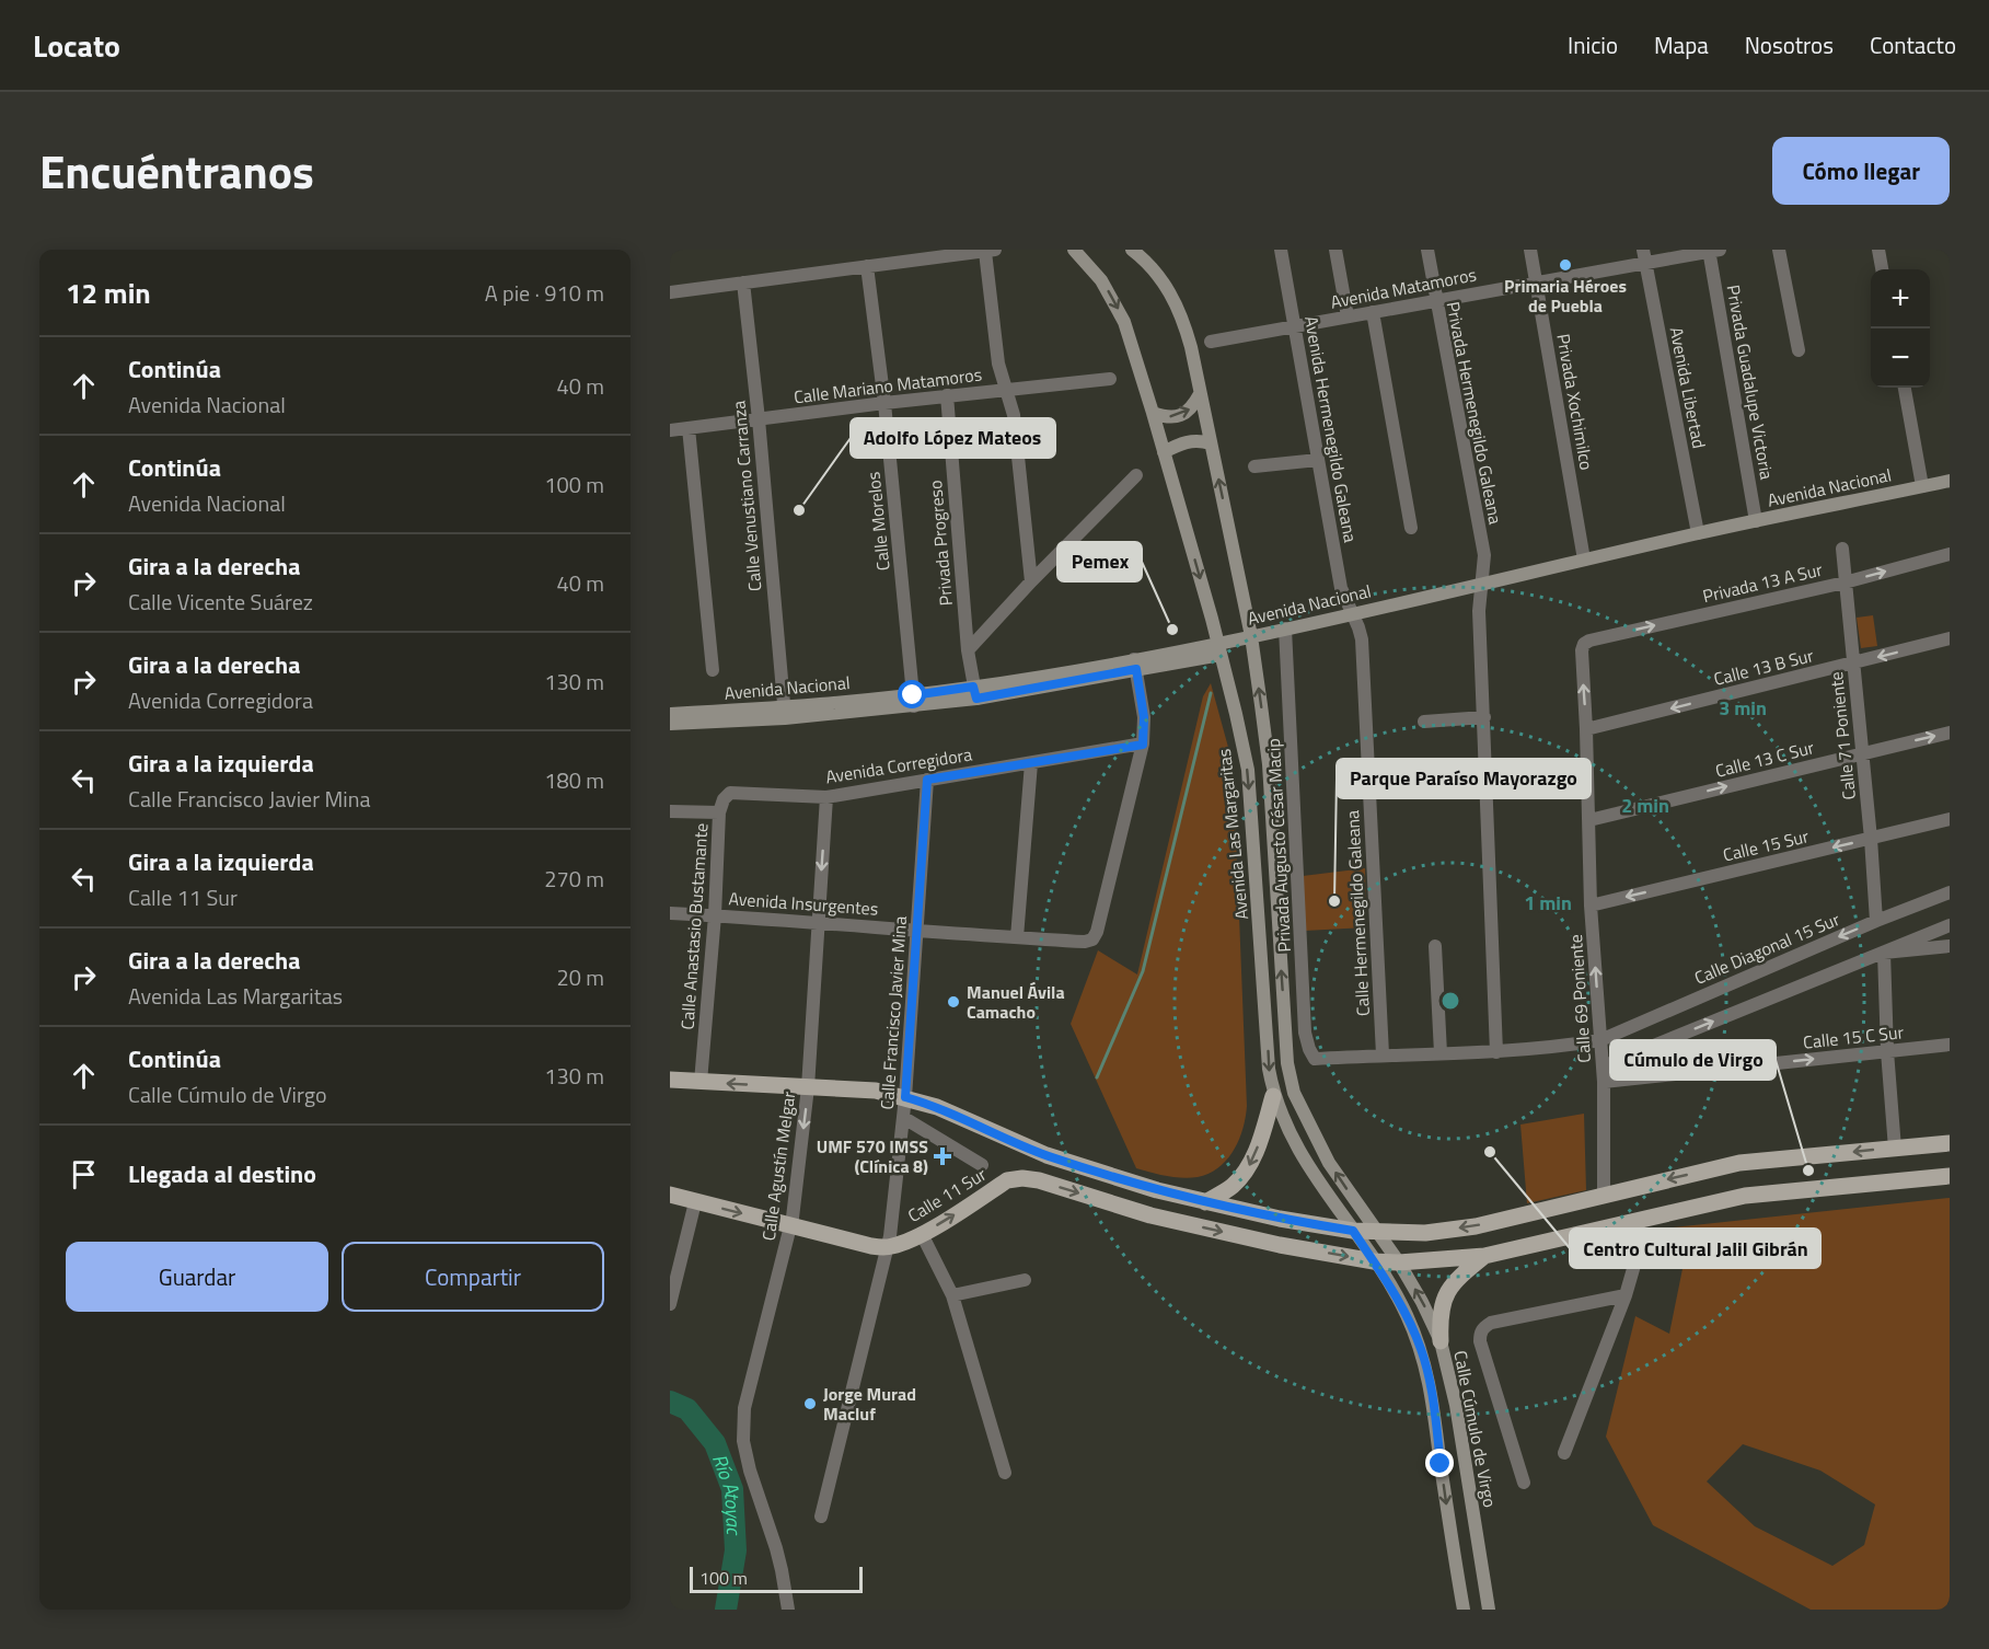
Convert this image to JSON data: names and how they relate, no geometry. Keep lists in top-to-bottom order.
{
  "streets": {
    "main road": [
      "Avenida Nacional",
      "Avenida Las Margaritas",
      "Calle 11 Sur",
      "Calle Cúmulo de Virgo"
    ],
    "street": [
      "Avenida Matamoros",
      "Privada Guadalupe Victoria",
      "Calle Mariano Matamoros",
      "Avenida Libertad",
      "Privada Xochimilco",
      "Privada Hermenegildo Galeana",
      "Avenida Hermenegildo Galeana",
      "Calle Venustiano Carranza",
      "Calle Morelos",
      "Privada Progreso",
      "Privada 13 A Sur",
      "Calle 13 B Sur",
      "Calle 71 Poniente",
      "Calle 13 C Sur",
      "Avenida Corregidora",
      "Privada Augusto César Macip",
      "Calle 15 Sur",
      "Avenida Insurgentes",
      "Calle Hermenegildo Galeana",
      "Calle Anastasio Bustamante",
      "Calle Diagonal 15 Sur",
      "Calle 69 Poniente",
      "Calle Francisco Javier Mina",
      "Calle 15 C Sur",
      "Calle Agustín Melgar"
    ]
  },
  "crossings": [
    ["Avenida Matamoros", "Privada Guadalupe Victoria"],
    ["Avenida Matamoros", "Avenida Libertad"],
    ["Avenida Matamoros", "Privada Xochimilco"],
    ["Avenida Matamoros", "Privada Hermenegildo Galeana"],
    ["Avenida Matamoros", "Avenida Hermenegildo Galeana"],
    ["Privada Guadalupe Victoria", "Avenida Nacional"],
    ["Calle Mariano Matamoros", "Calle Venustiano Carranza"],
    ["Calle Mariano Matamoros", "Calle Morelos"],
    ["Calle Mariano Matamoros", "Privada Progreso"],
    ["Avenida Libertad", "Avenida Nacional"],
    ["Privada Xochimilco", "Avenida Nacional"],
    ["Privada Hermenegildo Galeana", "Avenida Nacional"],
    ["Privada Hermenegildo Galeana", "Calle Diagonal 15 Sur"],
    ["Avenida Hermenegildo Galeana", "Avenida Nacional"],
    ["Avenida Hermenegildo Galeana", "Calle Hermenegildo Galeana"],
    ["Avenida Nacional", "Calle Venustiano Carranza"],
    ["Avenida Nacional", "Calle Morelos"],
    ["Avenida Nacional", "Privada Progreso"],
    ["Avenida Nacional", "Avenida Las Margaritas"],
    ["Avenida Nacional", "Privada Augusto César Macip"],
    ["Avenida Nacional", "Calle Hermenegildo Galeana"],
    ["Privada 13 A Sur", "Calle 71 Poniente"],
    ["Privada 13 A Sur", "Calle 69 Poniente"],
    ["Calle 13 B Sur", "Calle 71 Poniente"],
    ["Calle 13 B Sur", "Calle 69 Poniente"],
    ["Calle 71 Poniente", "Calle 13 C Sur"],
    ["Calle 71 Poniente", "Calle 15 Sur"],
    ["Calle 71 Poniente", "Calle Diagonal 15 Sur"],
    ["Calle 13 C Sur", "Calle 69 Poniente"],
    ["Avenida Corregidora", "Avenida Insurgentes"],
    ["Avenida Corregidora", "Calle Anastasio Bustamante"],
    ["Avenida Corregidora", "Calle Francisco Javier Mina"],
    ["Avenida Corregidora", "Calle Agustín Melgar"],
    ["Avenida Las Margaritas", "Calle 11 Sur"],
    ["Avenida Las Margaritas", "Calle Cúmulo de Virgo"],
    ["Privada Augusto César Macip", "Calle Diagonal 15 Sur"],
    ["Calle 15 Sur", "Calle 69 Poniente"],
    ["Avenida Insurgentes", "Calle Anastasio Bustamante"],
    ["Avenida Insurgentes", "Calle Francisco Javier Mina"],
    ["Avenida Insurgentes", "Calle Agustín Melgar"],
    ["Calle Hermenegildo Galeana", "Calle Diagonal 15 Sur"],
    ["Calle Diagonal 15 Sur", "Calle 69 Poniente"],
    ["Calle 69 Poniente", "Calle 15 C Sur"],
    ["Calle Francisco Javier Mina", "Calle 11 Sur"],
    ["Calle 11 Sur", "Calle Cúmulo de Virgo"]
  ],
  "one_way": [
    "Privada 13 A Sur",
    "Calle 13 B Sur",
    "Calle 13 C Sur",
    "Calle 15 Sur",
    "Calle 69 Poniente"
  ],
  "water": ["Río Atoyac"],
  "places": {
    "other": [
      "Primaria Héroes de Puebla",
      "Adolfo López Mateos",
      "Pemex",
      "Parque Paraíso Mayorazgo",
      "Manuel Ávila Camacho",
      "Centro Cultural Jalil Gibrán",
      "Cúmulo de Virgo",
      "Jorge Murad Macluf"
    ],
    "health": ["UMF 570 IMSS (Clínica 8)"]
  },
  "scale_bar": "100 m",
  "page": {
    "header": "Locato",
    "nav": [
      "Inicio",
      "Mapa",
      "Nosotros",
      "Contacto"
    ],
    "title": "Encuéntranos",
    "buttons": [
      "Cómo llegar",
      ["Guardar", "Compartir"]
    ],
    "heading": ["12 min", "A pie · 910 m"],
    "map_buttons": ["+", "−"],
    "list": [
      ["Continúa", "Avenida Nacional", "40 m"],
      ["Continúa", "Avenida Nacional", "100 m"],
      ["Gira a la derecha", "Calle Vicente Suárez", "40 m"],
      ["Gira a la derecha", "Avenida Corregidora", "130 m"],
      ["Gira a la izquierda", "Calle Francisco Javier Mina", "180 m"],
      ["Gira a la izquierda", "Calle 11 Sur", "270 m"],
      ["Gira a la derecha", "Avenida Las Margaritas", "20 m"],
      ["Continúa", "Calle Cúmulo de Virgo", "130 m"],
      "Llegada al destino"
    ],
    "scale": "100 m"
  },
  "rings": ["3 min", "2 min", "1 min"]
}
